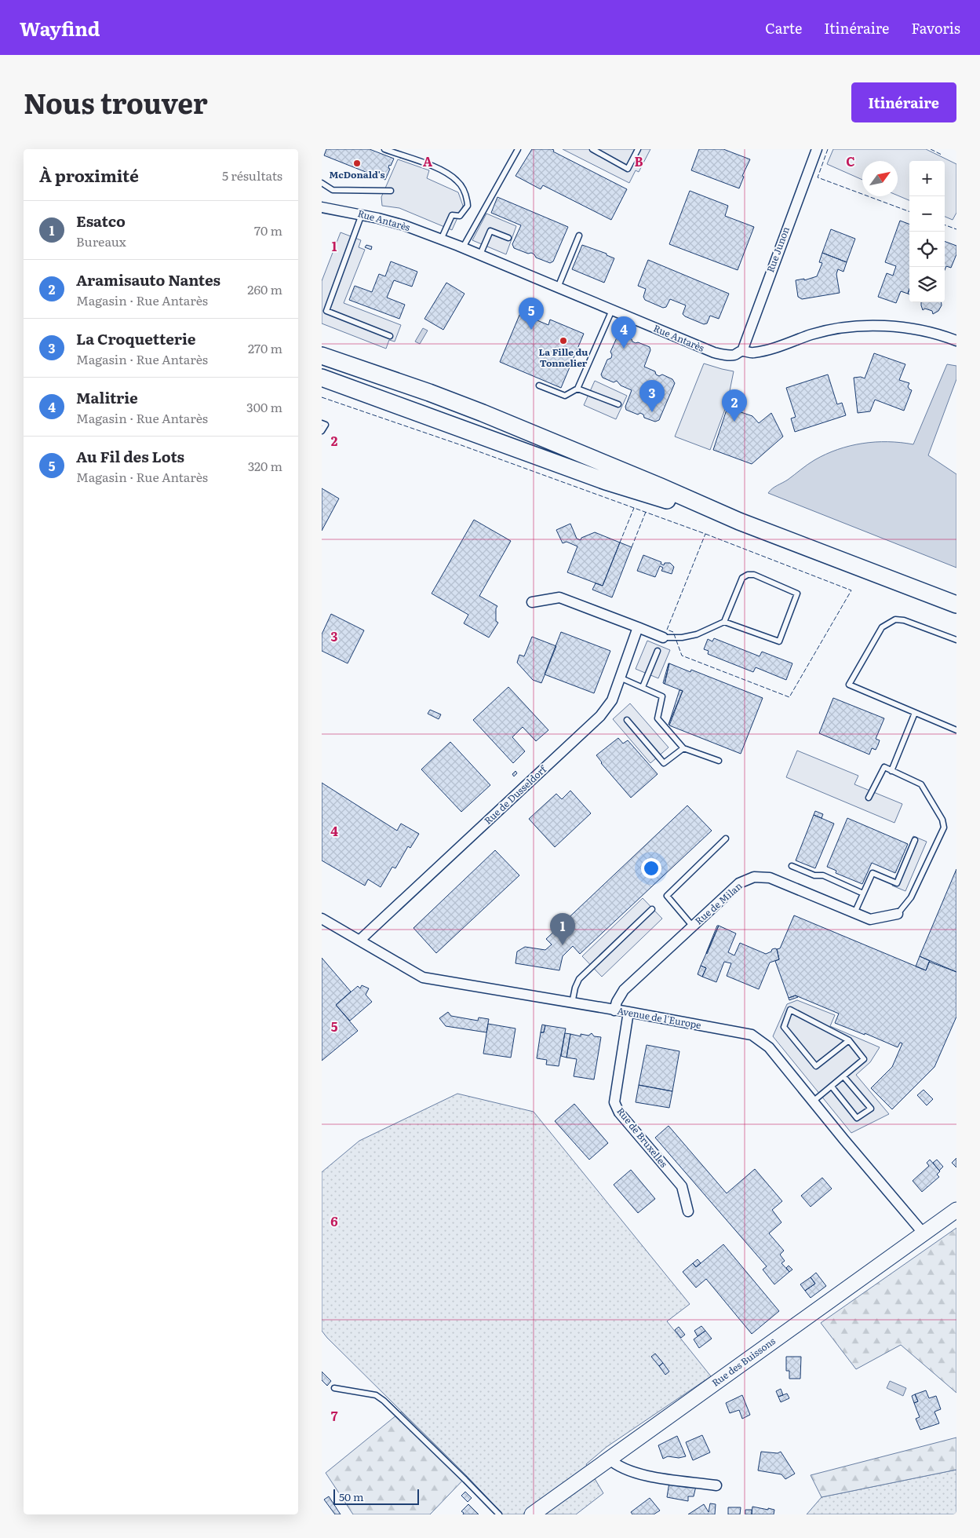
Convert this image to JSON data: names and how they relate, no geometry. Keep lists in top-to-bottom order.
{
  "streets": {
    "street": [
      "Rue Antarès",
      "Rue Junon",
      "Rue de Dusseldorf",
      "Rue de Milan",
      "Avenue de l'Europe",
      "Rue de Bruxelles",
      "Rue des Buissons"
    ]
  },
  "crossings": [
    ["Rue Antarès", "Rue Junon"],
    ["Rue de Dusseldorf", "Avenue de l'Europe"],
    ["Rue de Milan", "Avenue de l'Europe"],
    ["Avenue de l'Europe", "Rue de Bruxelles"],
    ["Avenue de l'Europe", "Rue des Buissons"]
  ],
  "places": ["McDonald's", "La Fille du Tonnelier"],
  "scale_bar": "50 m",
  "north": "top right",
  "page": {
    "header": "Wayfind",
    "nav": ["Carte", "Itinéraire", "Favoris"],
    "title": "Nous trouver",
    "buttons": "Itinéraire",
    "heading": ["À proximité", "5 résultats"],
    "map_buttons": ["+", "−"],
    "list": [
      {
        "mark": "1",
        "name": "Esatco",
        "note": "Bureaux",
        "value": "70 m"
      },
      {
        "mark": "2",
        "name": "Aramisauto Nantes",
        "note": "Magasin · Rue Antarès",
        "value": "260 m"
      },
      {
        "mark": "3",
        "name": "La Croquetterie",
        "note": "Magasin · Rue Antarès",
        "value": "270 m"
      },
      {
        "mark": "4",
        "name": "Malitrie",
        "note": "Magasin · Rue Antarès",
        "value": "300 m"
      },
      {
        "mark": "5",
        "name": "Au Fil des Lots",
        "note": "Magasin · Rue Antarès",
        "value": "320 m"
      }
    ],
    "pins": [
      "5",
      "4",
      "3",
      "2",
      "1"
    ],
    "scale": "50 m"
  },
  "grid": {
    "columns": ["A", "B", "C"],
    "rows": [
      "1",
      "2",
      "3",
      "4",
      "5",
      "6",
      "7"
    ]
  }
}
